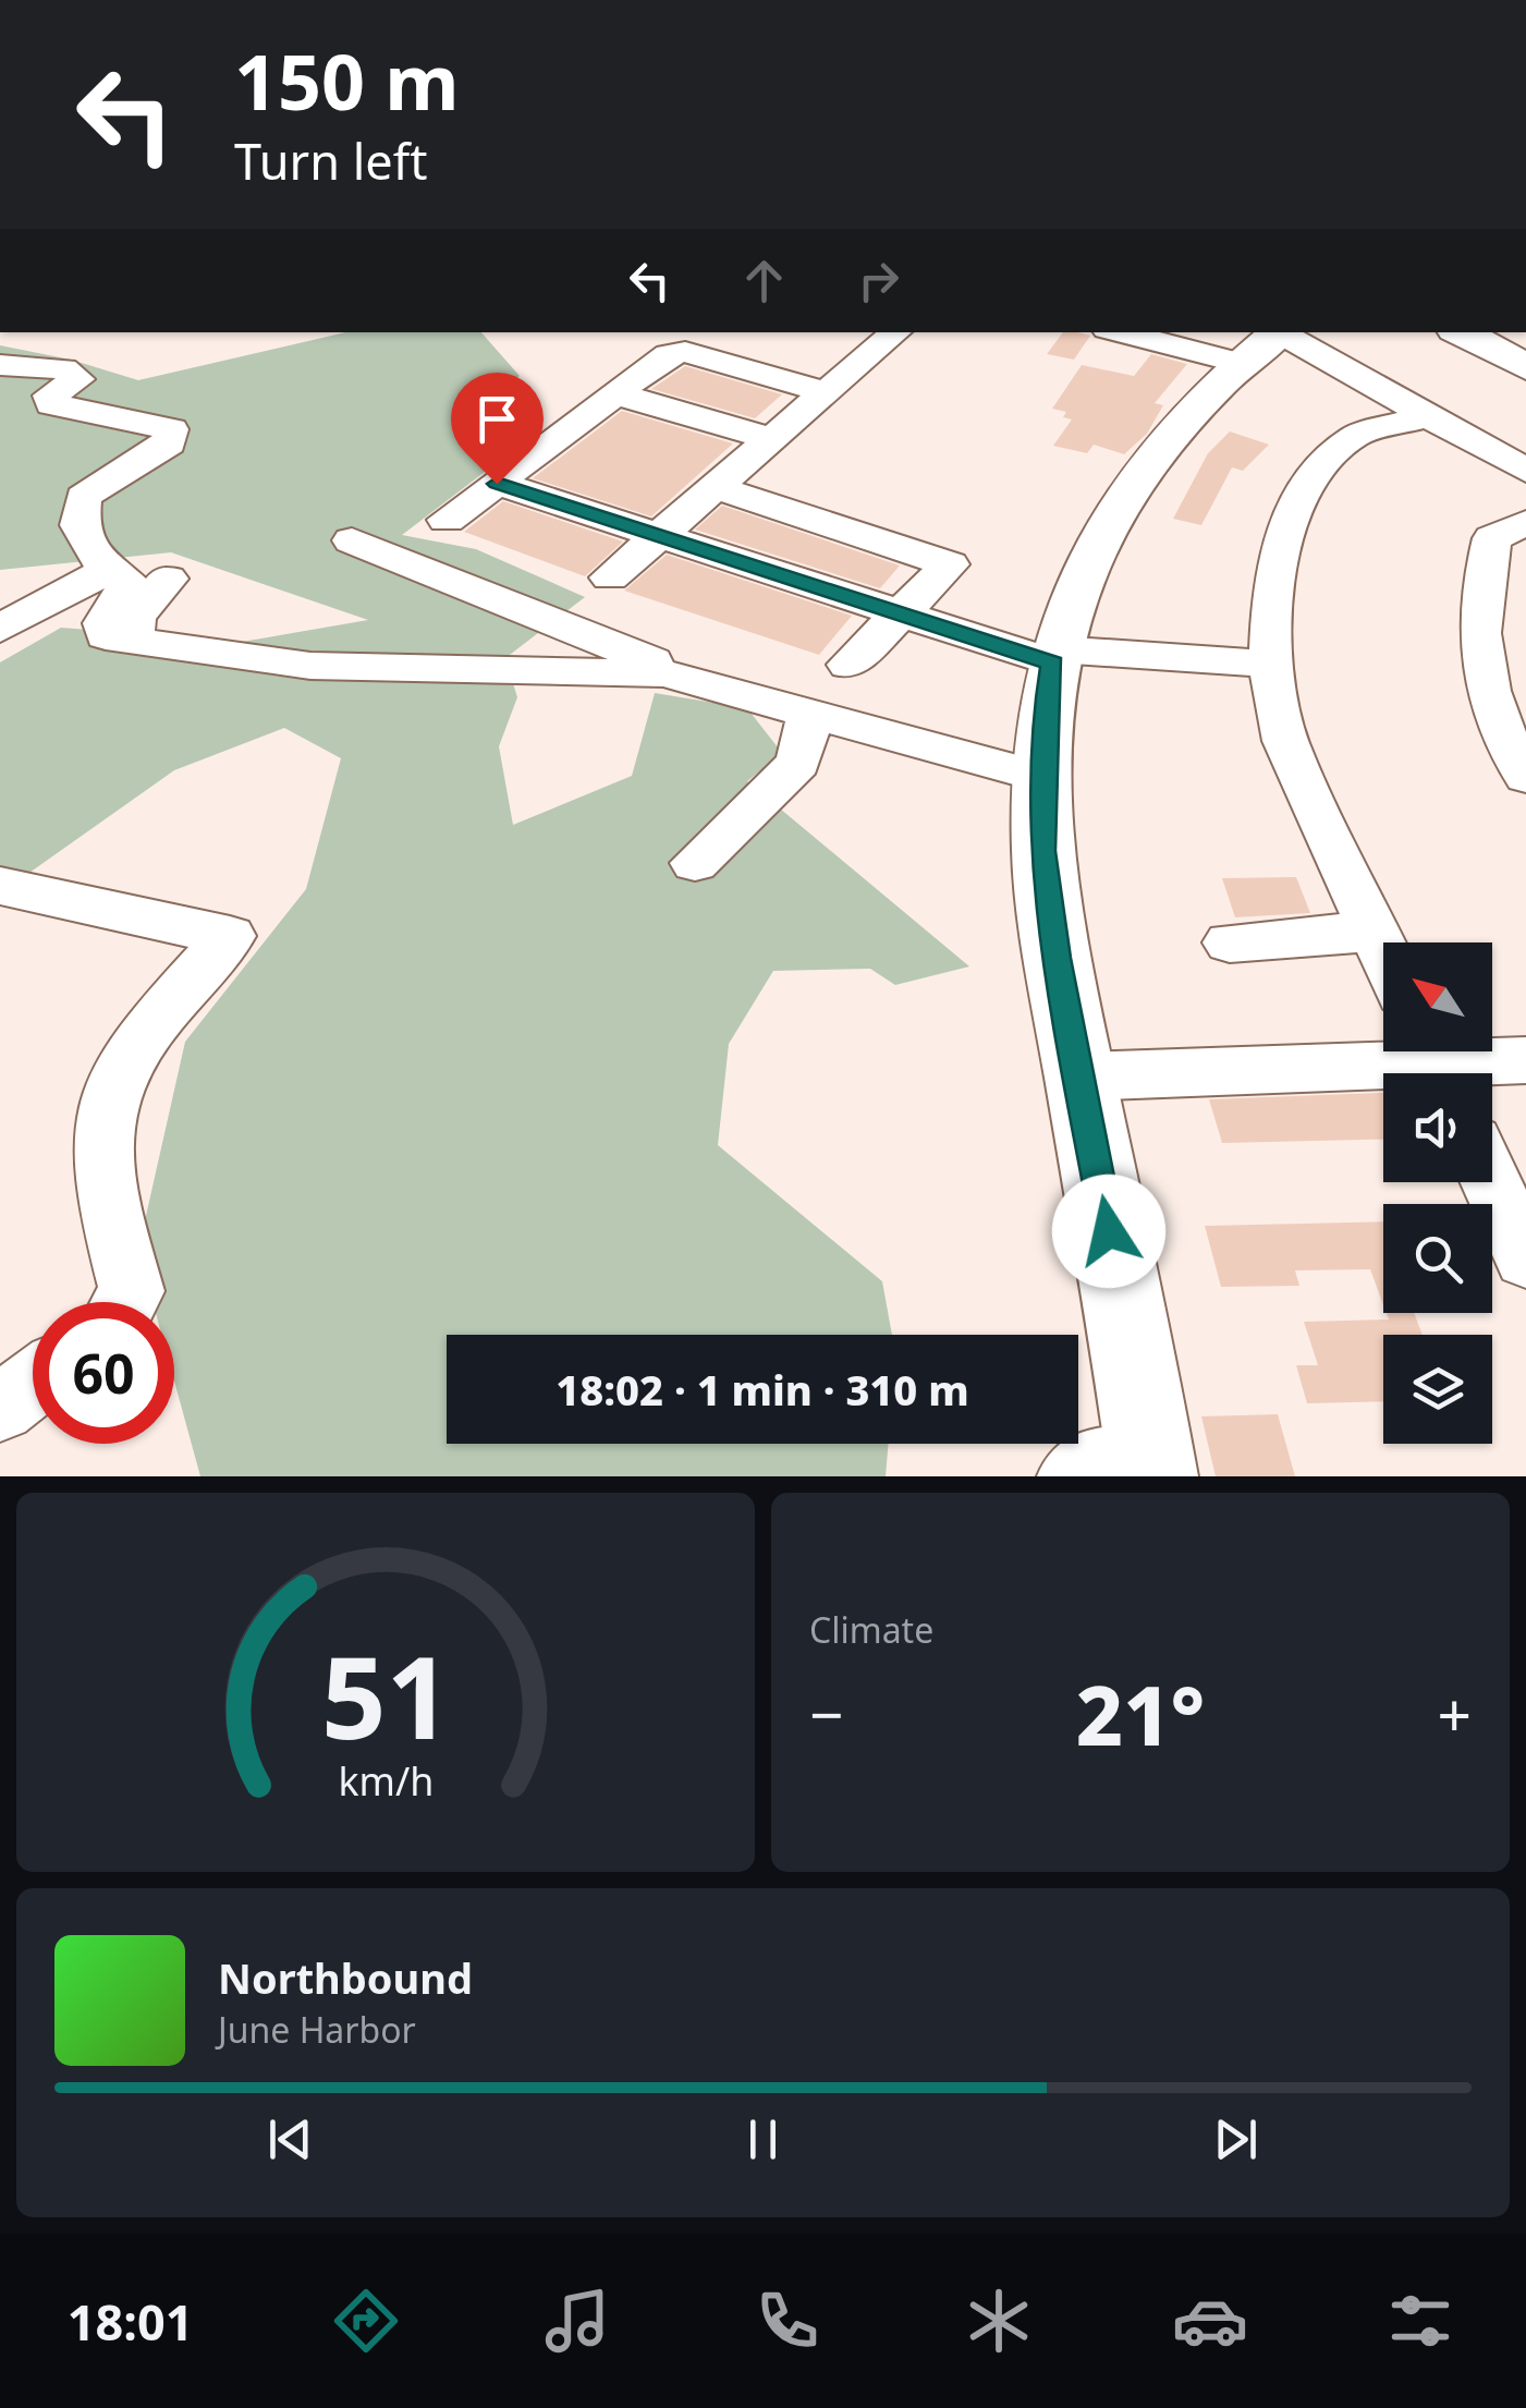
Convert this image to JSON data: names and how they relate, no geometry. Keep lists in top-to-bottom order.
{
  "north": "top left",
  "page": {
    "turn": ["150 m", "Turn left"],
    "limit": "60",
    "trip": "18:02 · 1 min · 310 m",
    "tile": "Climate",
    "heat": ["−", "21°", "+"],
    "song": ["Northbound", "June Harbor"],
    "tabs": "18:01",
    "gauge": ["51", "km/h"]
  }
}
